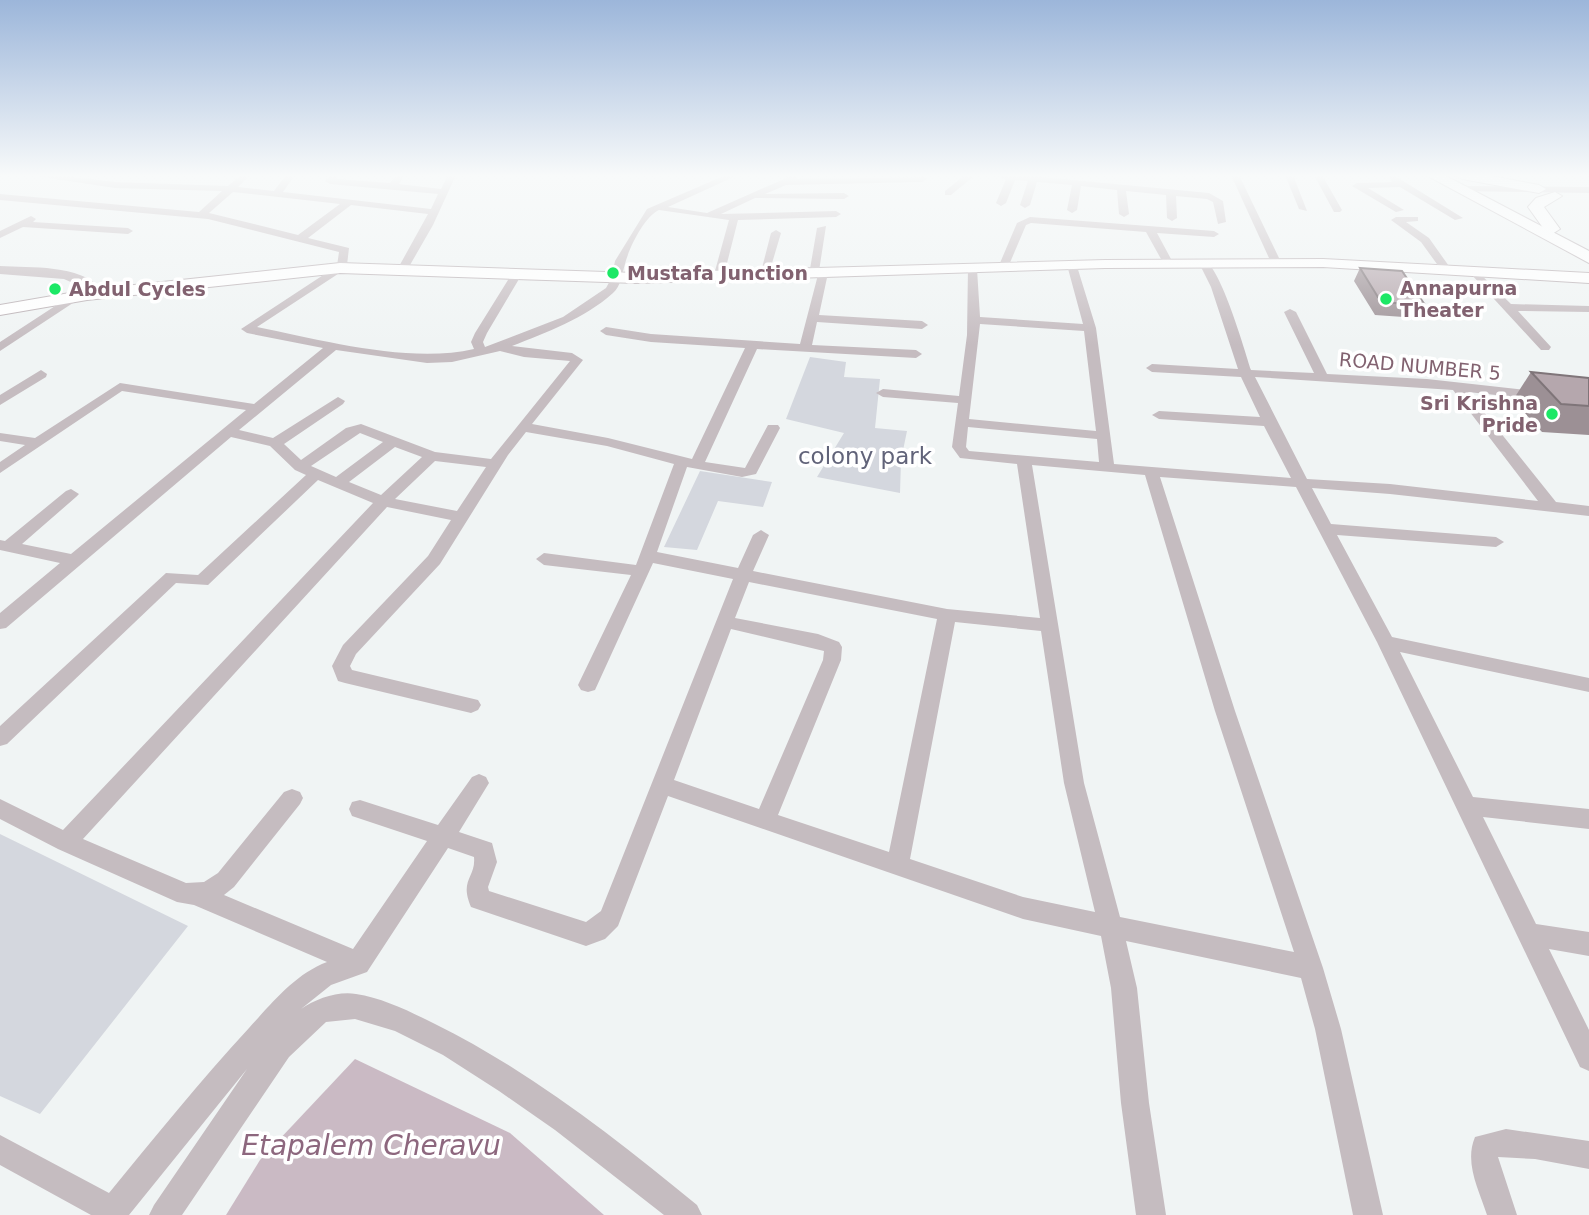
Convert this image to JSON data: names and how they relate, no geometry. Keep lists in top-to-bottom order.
{
  "streets": {
    "street": ["ROAD NUMBER 5"]
  },
  "water": ["Etapalem Cheravu"],
  "parks": ["colony park"],
  "places": [
    "Mustafa Junction",
    "Abdul Cycles",
    "Annapurna Theater",
    "Sri Krishna Pride"
  ]
}
